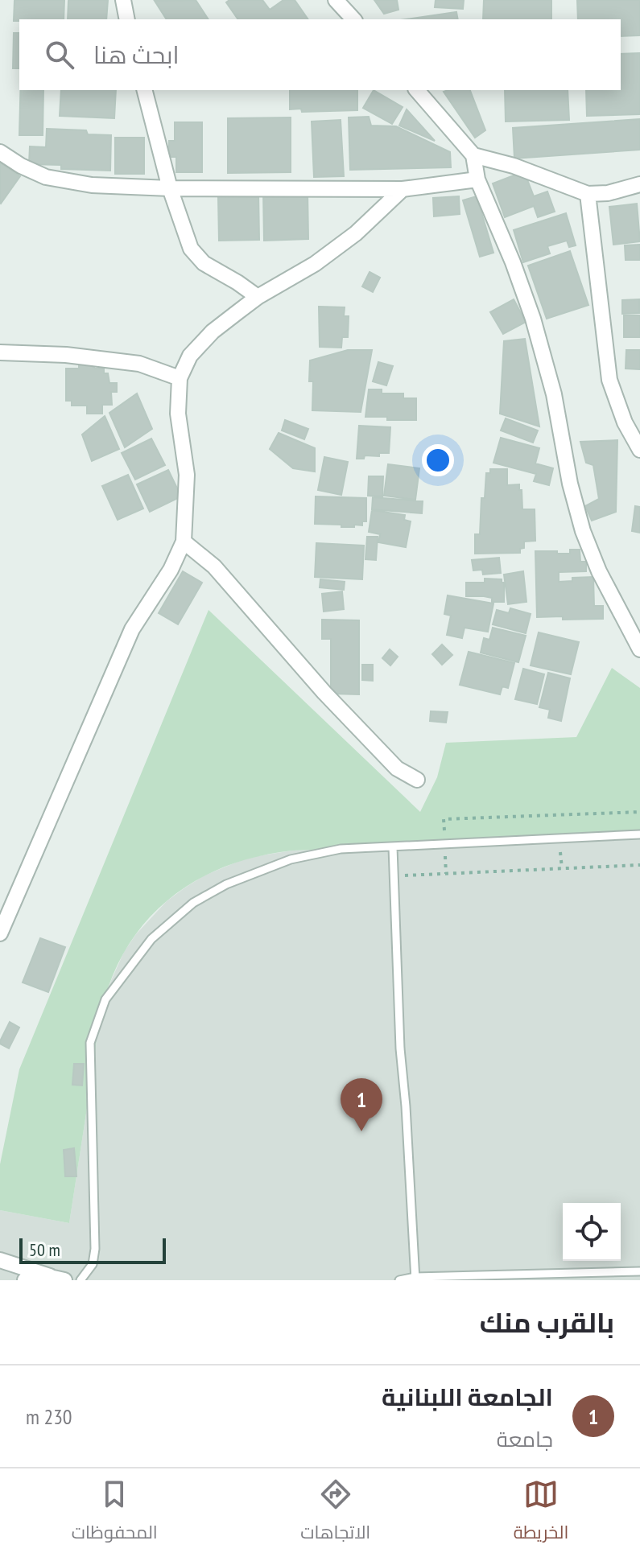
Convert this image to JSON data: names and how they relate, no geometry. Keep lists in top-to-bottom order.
{
  "scale_bar": "50 m",
  "page": {
    "search": "ابحث هنا",
    "pins": "1",
    "scale": "50 m",
    "heading": "بالقرب منك",
    "list": [
      {
        "mark": "1",
        "name": "الجامعة اللبنانية",
        "note": "جامعة",
        "value": "230 m"
      }
    ],
    "nav": ["الخريطة", "الاتجاهات", "المحفوظات"]
  }
}
